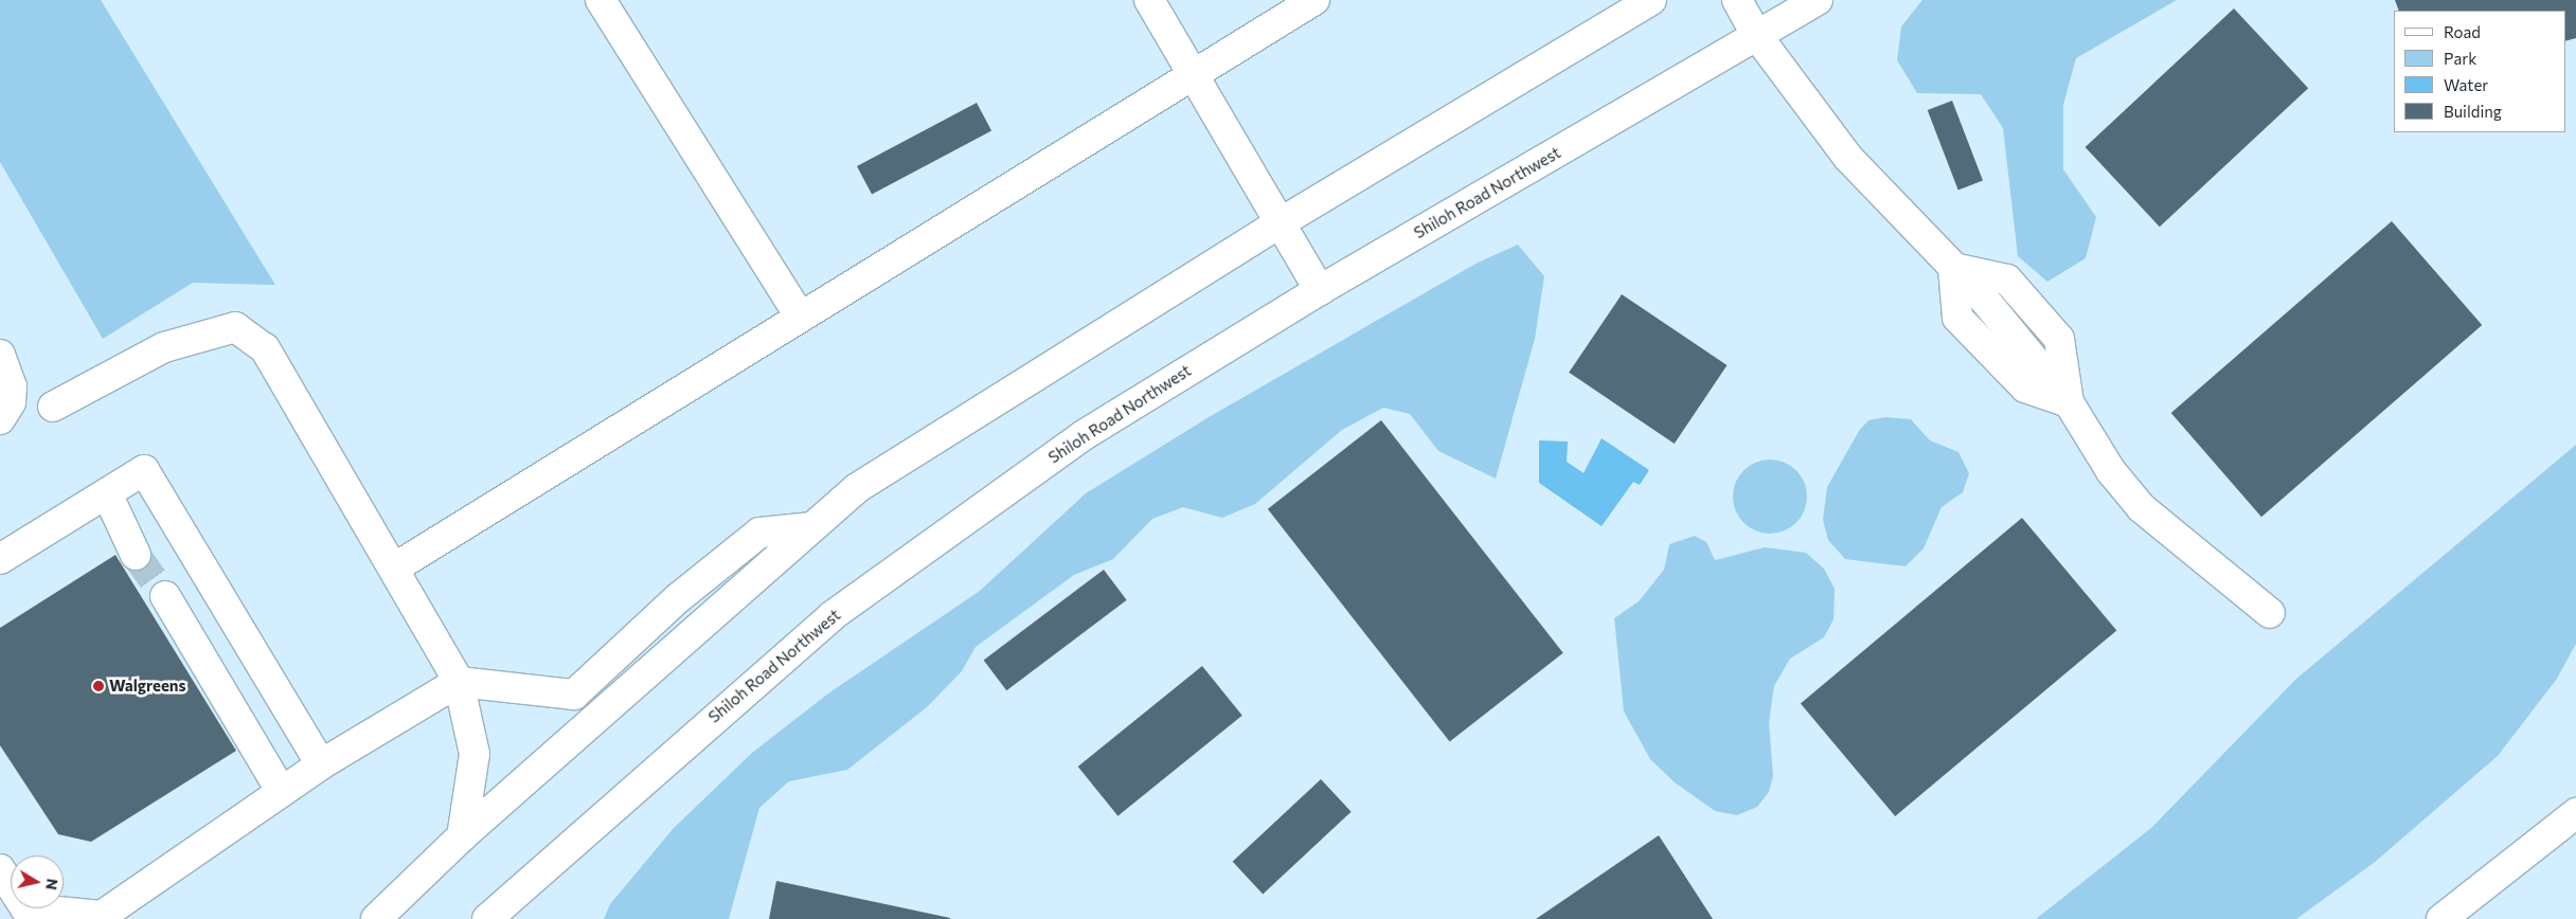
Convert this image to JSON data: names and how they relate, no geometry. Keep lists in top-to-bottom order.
{
  "streets": {
    "main road": ["Shiloh Road Northwest"]
  },
  "places": ["Walgreens"],
  "legend": [
    "Road",
    "Park",
    "Water",
    "Building"
  ],
  "north": "right"
}
